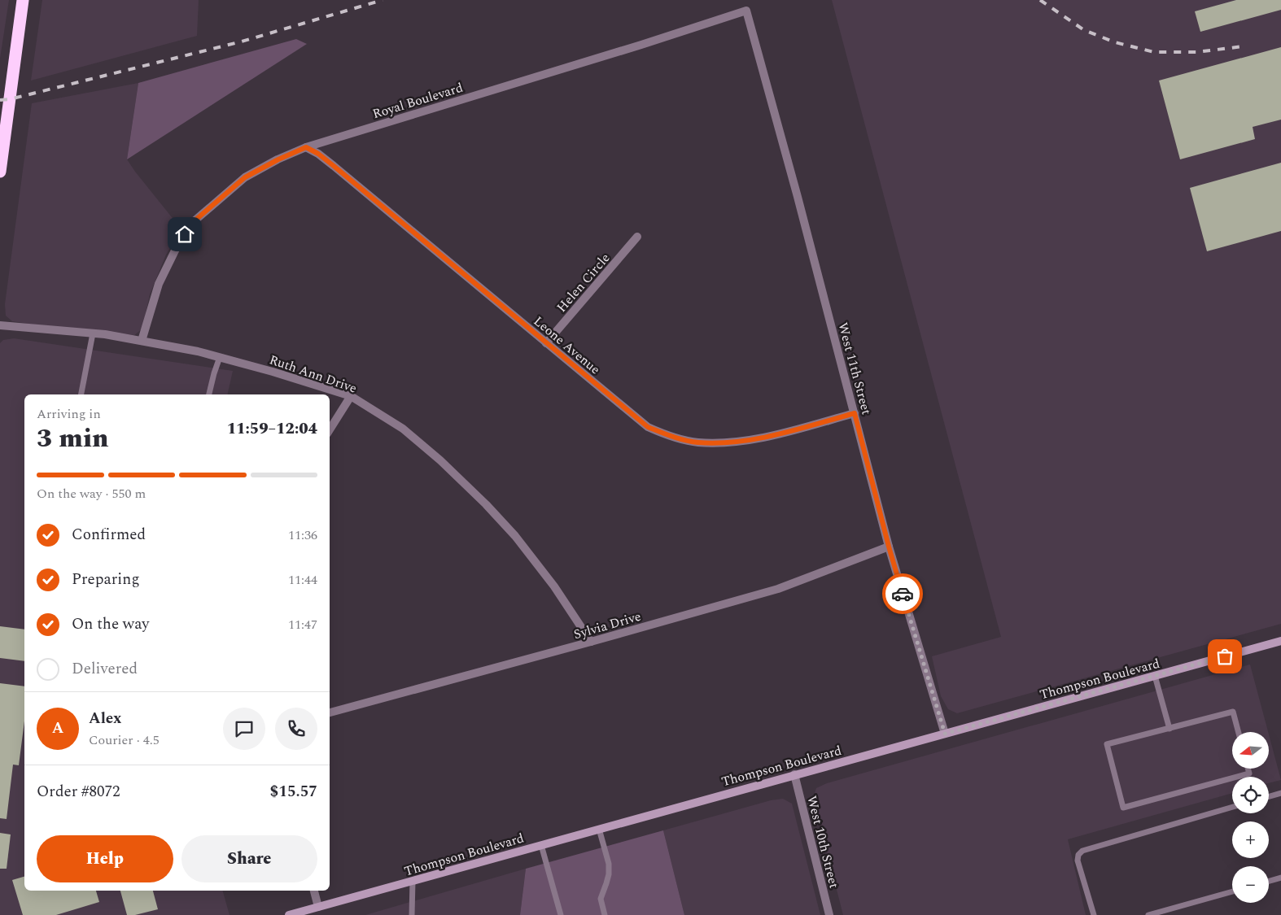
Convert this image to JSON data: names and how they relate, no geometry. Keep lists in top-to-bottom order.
{
  "streets": {
    "main road": ["Thompson Boulevard"],
    "street": [
      "Royal Boulevard",
      "Helen Circle",
      "Leone Avenue",
      "West 11th Street",
      "Ruth Ann Drive",
      "Sylvia Drive",
      "West 10th Street"
    ]
  },
  "crossings": [
    ["Royal Boulevard", "Leone Avenue"],
    ["Royal Boulevard", "West 11th Street"],
    ["Royal Boulevard", "Ruth Ann Drive"],
    ["Helen Circle", "Leone Avenue"],
    ["Leone Avenue", "West 11th Street"],
    ["West 11th Street", "Sylvia Drive"],
    ["West 11th Street", "Thompson Boulevard"],
    ["Ruth Ann Drive", "Sylvia Drive"],
    ["Thompson Boulevard", "West 10th Street"]
  ],
  "north": "left",
  "page": {
    "heading": ["3 min", "Arriving in", "11:59–12:04"],
    "panel": [
      "Alex",
      "Courier · 4.5",
      "Order #8072",
      "$15.57"
    ],
    "bar": "On the way · 550 m",
    "list": [
      ["Confirmed", "11:36"],
      ["Preparing", "11:44"],
      ["On the way", "11:47"],
      "Delivered"
    ],
    "round": "A",
    "map_buttons": ["+", "−"],
    "buttons": ["Help", "Share"]
  }
}
